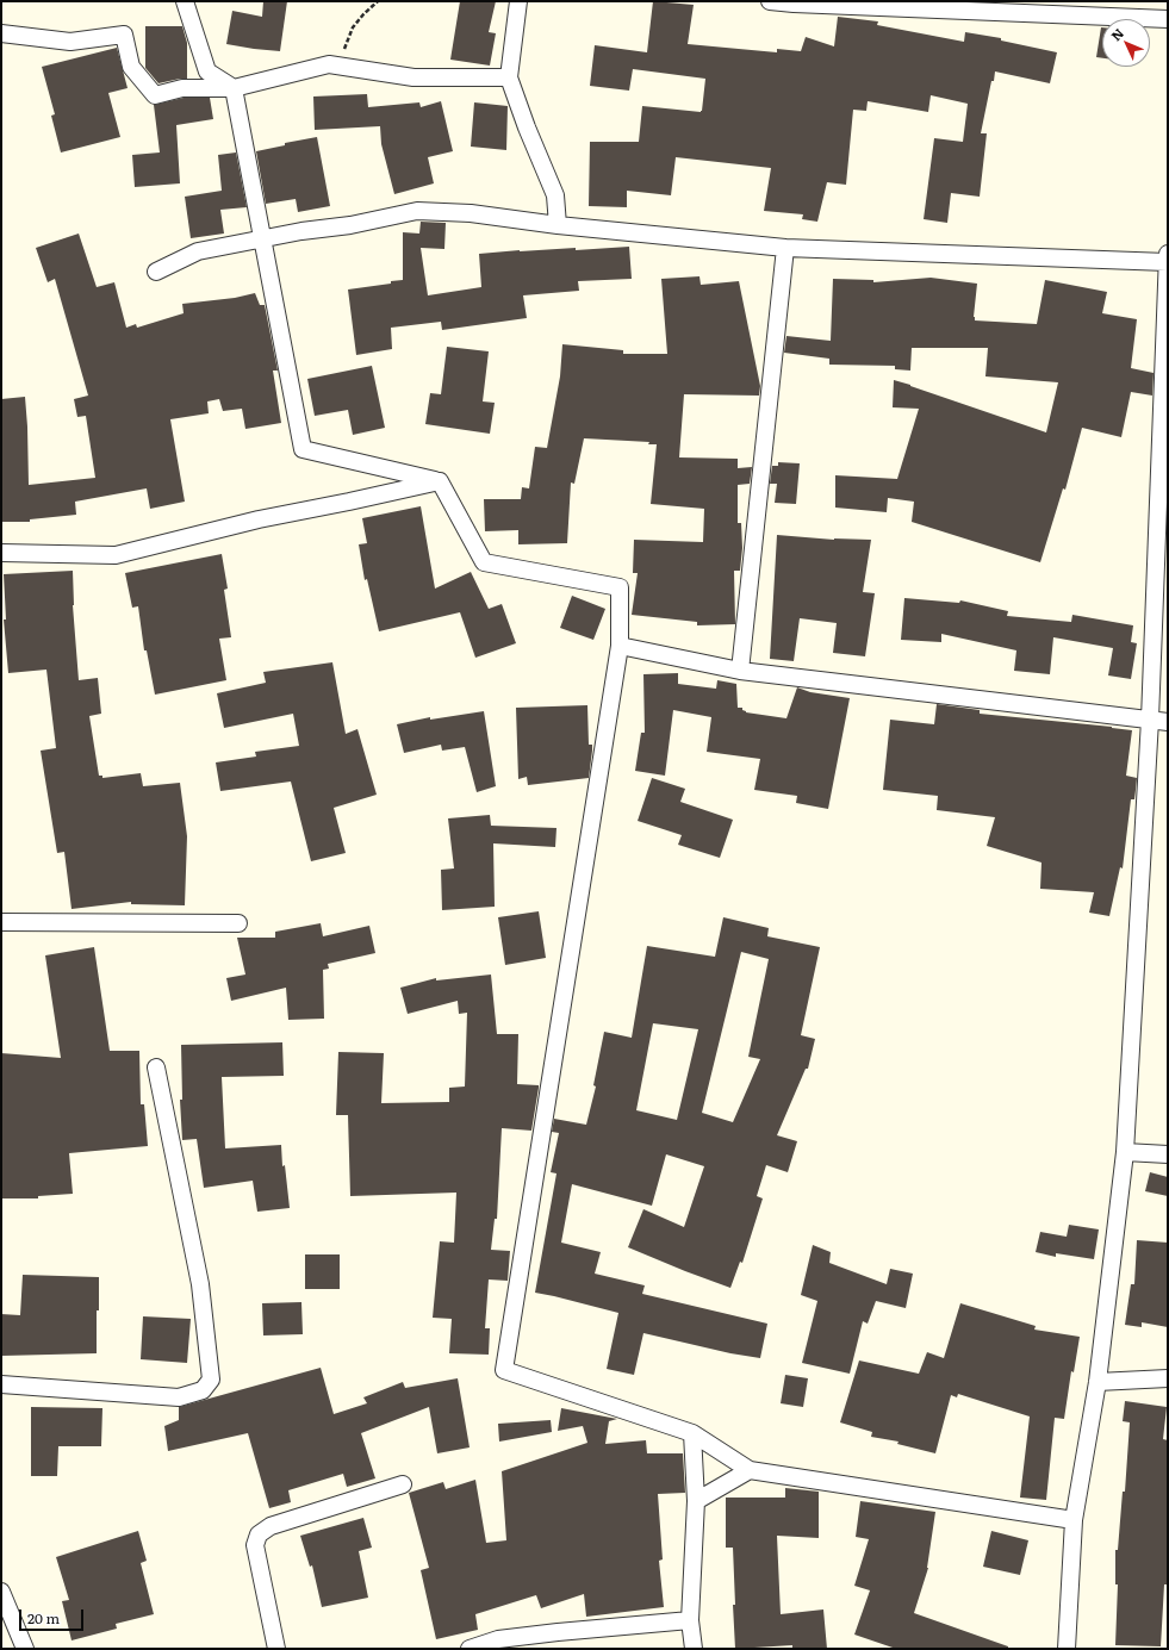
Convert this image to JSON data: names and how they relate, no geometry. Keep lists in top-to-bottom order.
{
  "scale_bar": "20 m",
  "north": "top left"
}
